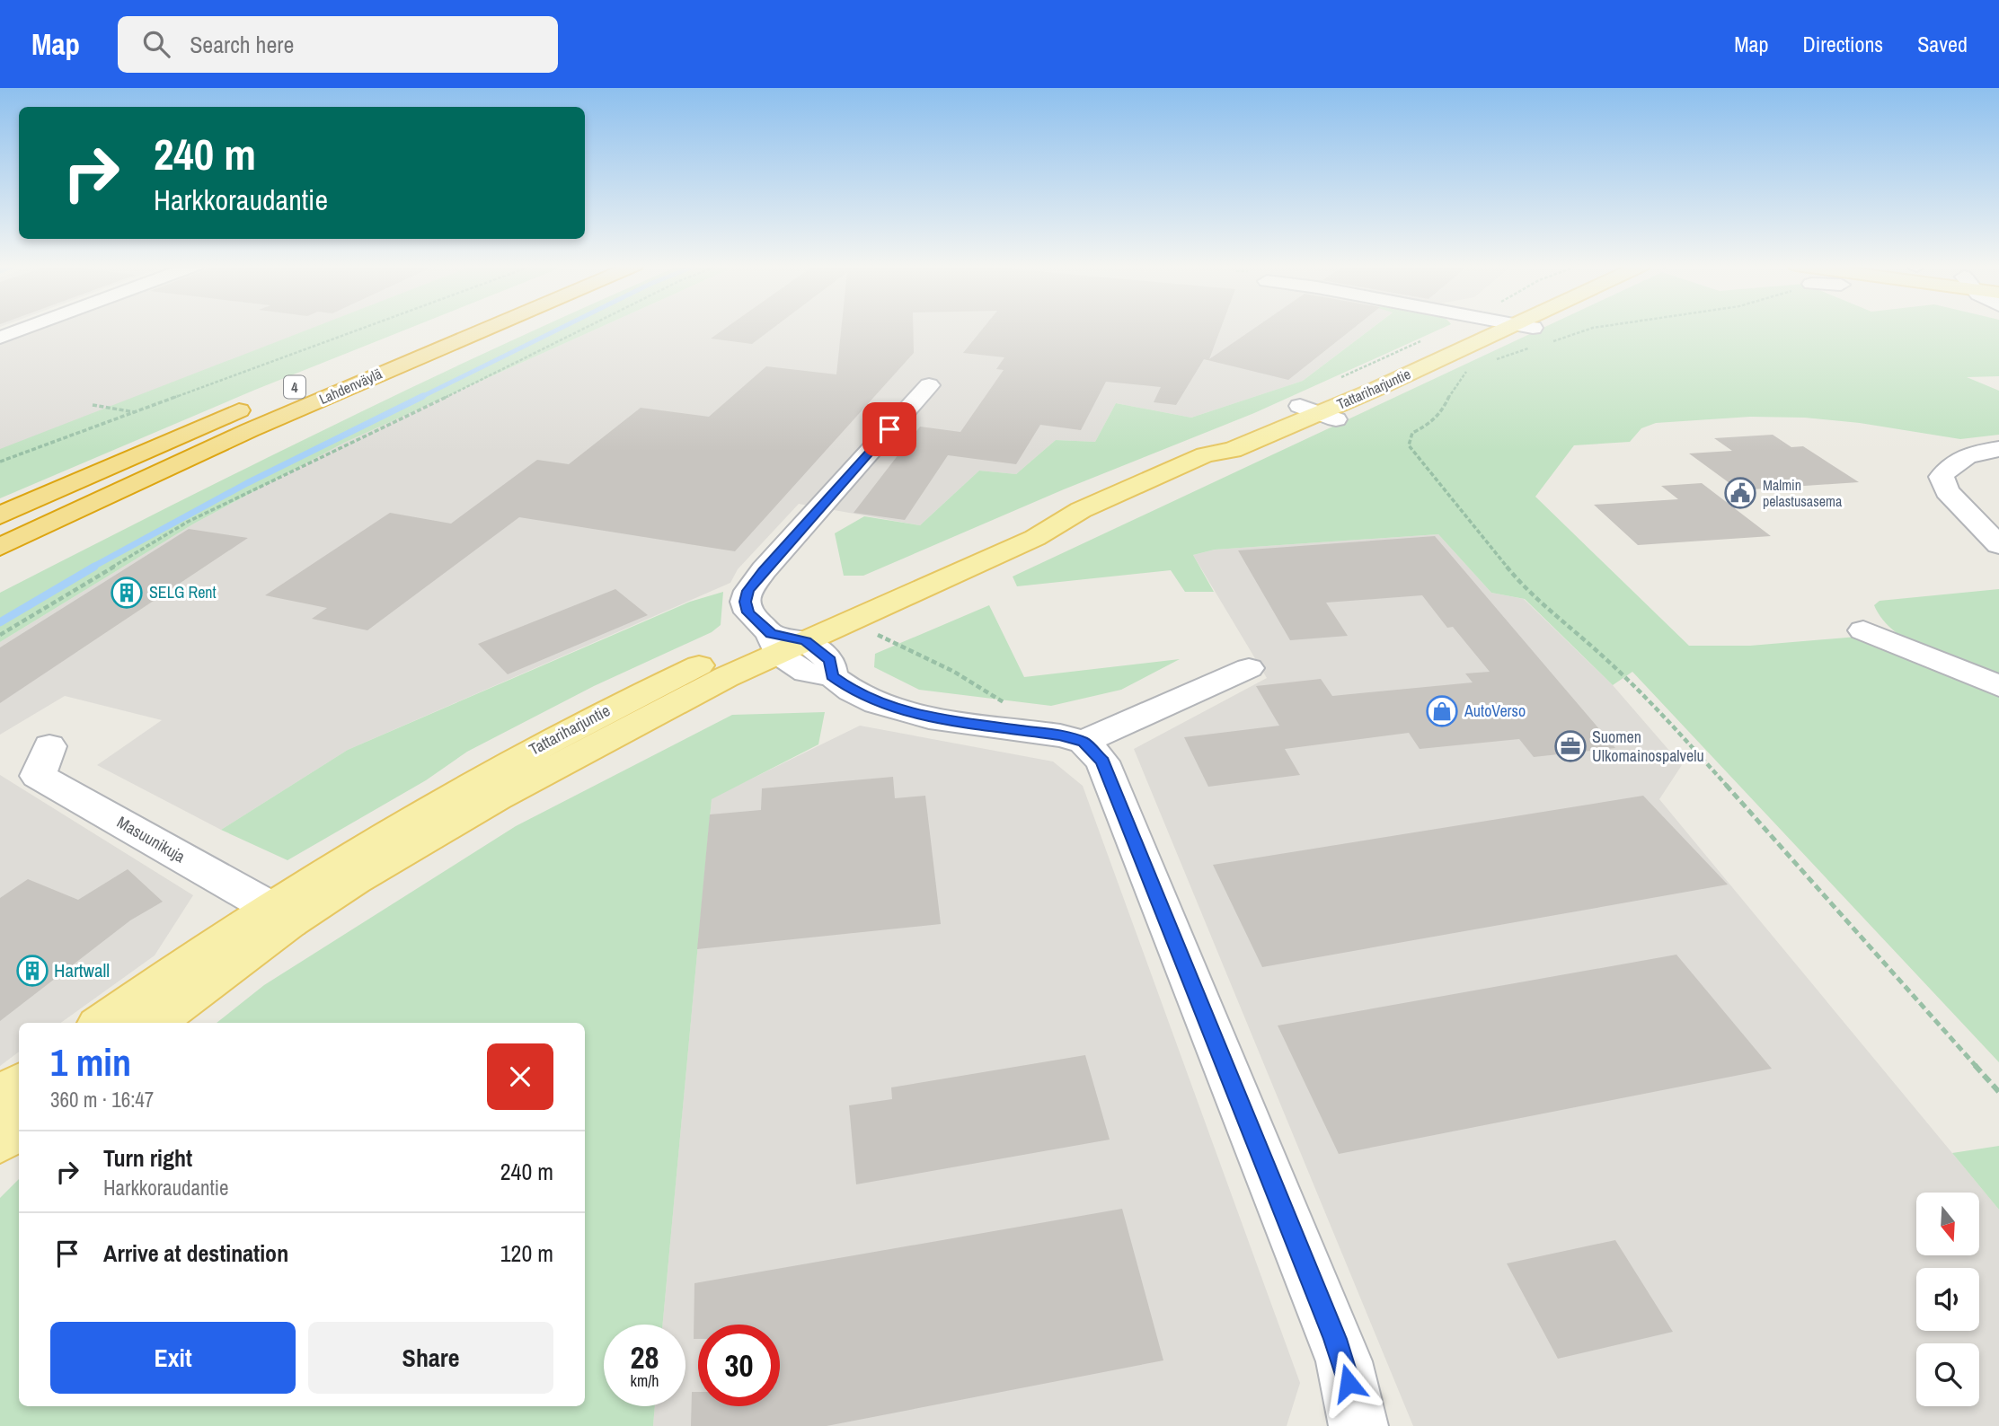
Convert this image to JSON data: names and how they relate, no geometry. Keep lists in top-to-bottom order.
{
  "streets": {
    "highway": ["Lahdenväylä", "4"],
    "main road": ["Tattariharjuntie"],
    "street": ["Masuunikuja"]
  },
  "crossings": [
    ["Tattariharjuntie", "Masuunikuja"]
  ],
  "places": {
    "public building": ["Malmin pelastusasema"],
    "building": ["SELG Rent", "Hartwall"],
    "shop": ["AutoVerso"],
    "office": ["Suomen Ulkomainospalvelu"]
  },
  "north": "bottom",
  "page": {
    "header": "Map",
    "search": "Search here",
    "nav": ["Map", "Directions", "Saved"],
    "turn": ["240 m", "Harkkoraudantie"],
    "heading": ["1 min", "360 m · 16:47"],
    "list": [
      {
        "name": "Turn right",
        "note": "Harkkoraudantie",
        "value": "240 m"
      },
      {
        "name": "Arrive at destination",
        "value": "120 m"
      }
    ],
    "buttons": ["Exit", "Share"],
    "speed": "28 km/h",
    "limit": "30"
  }
}
